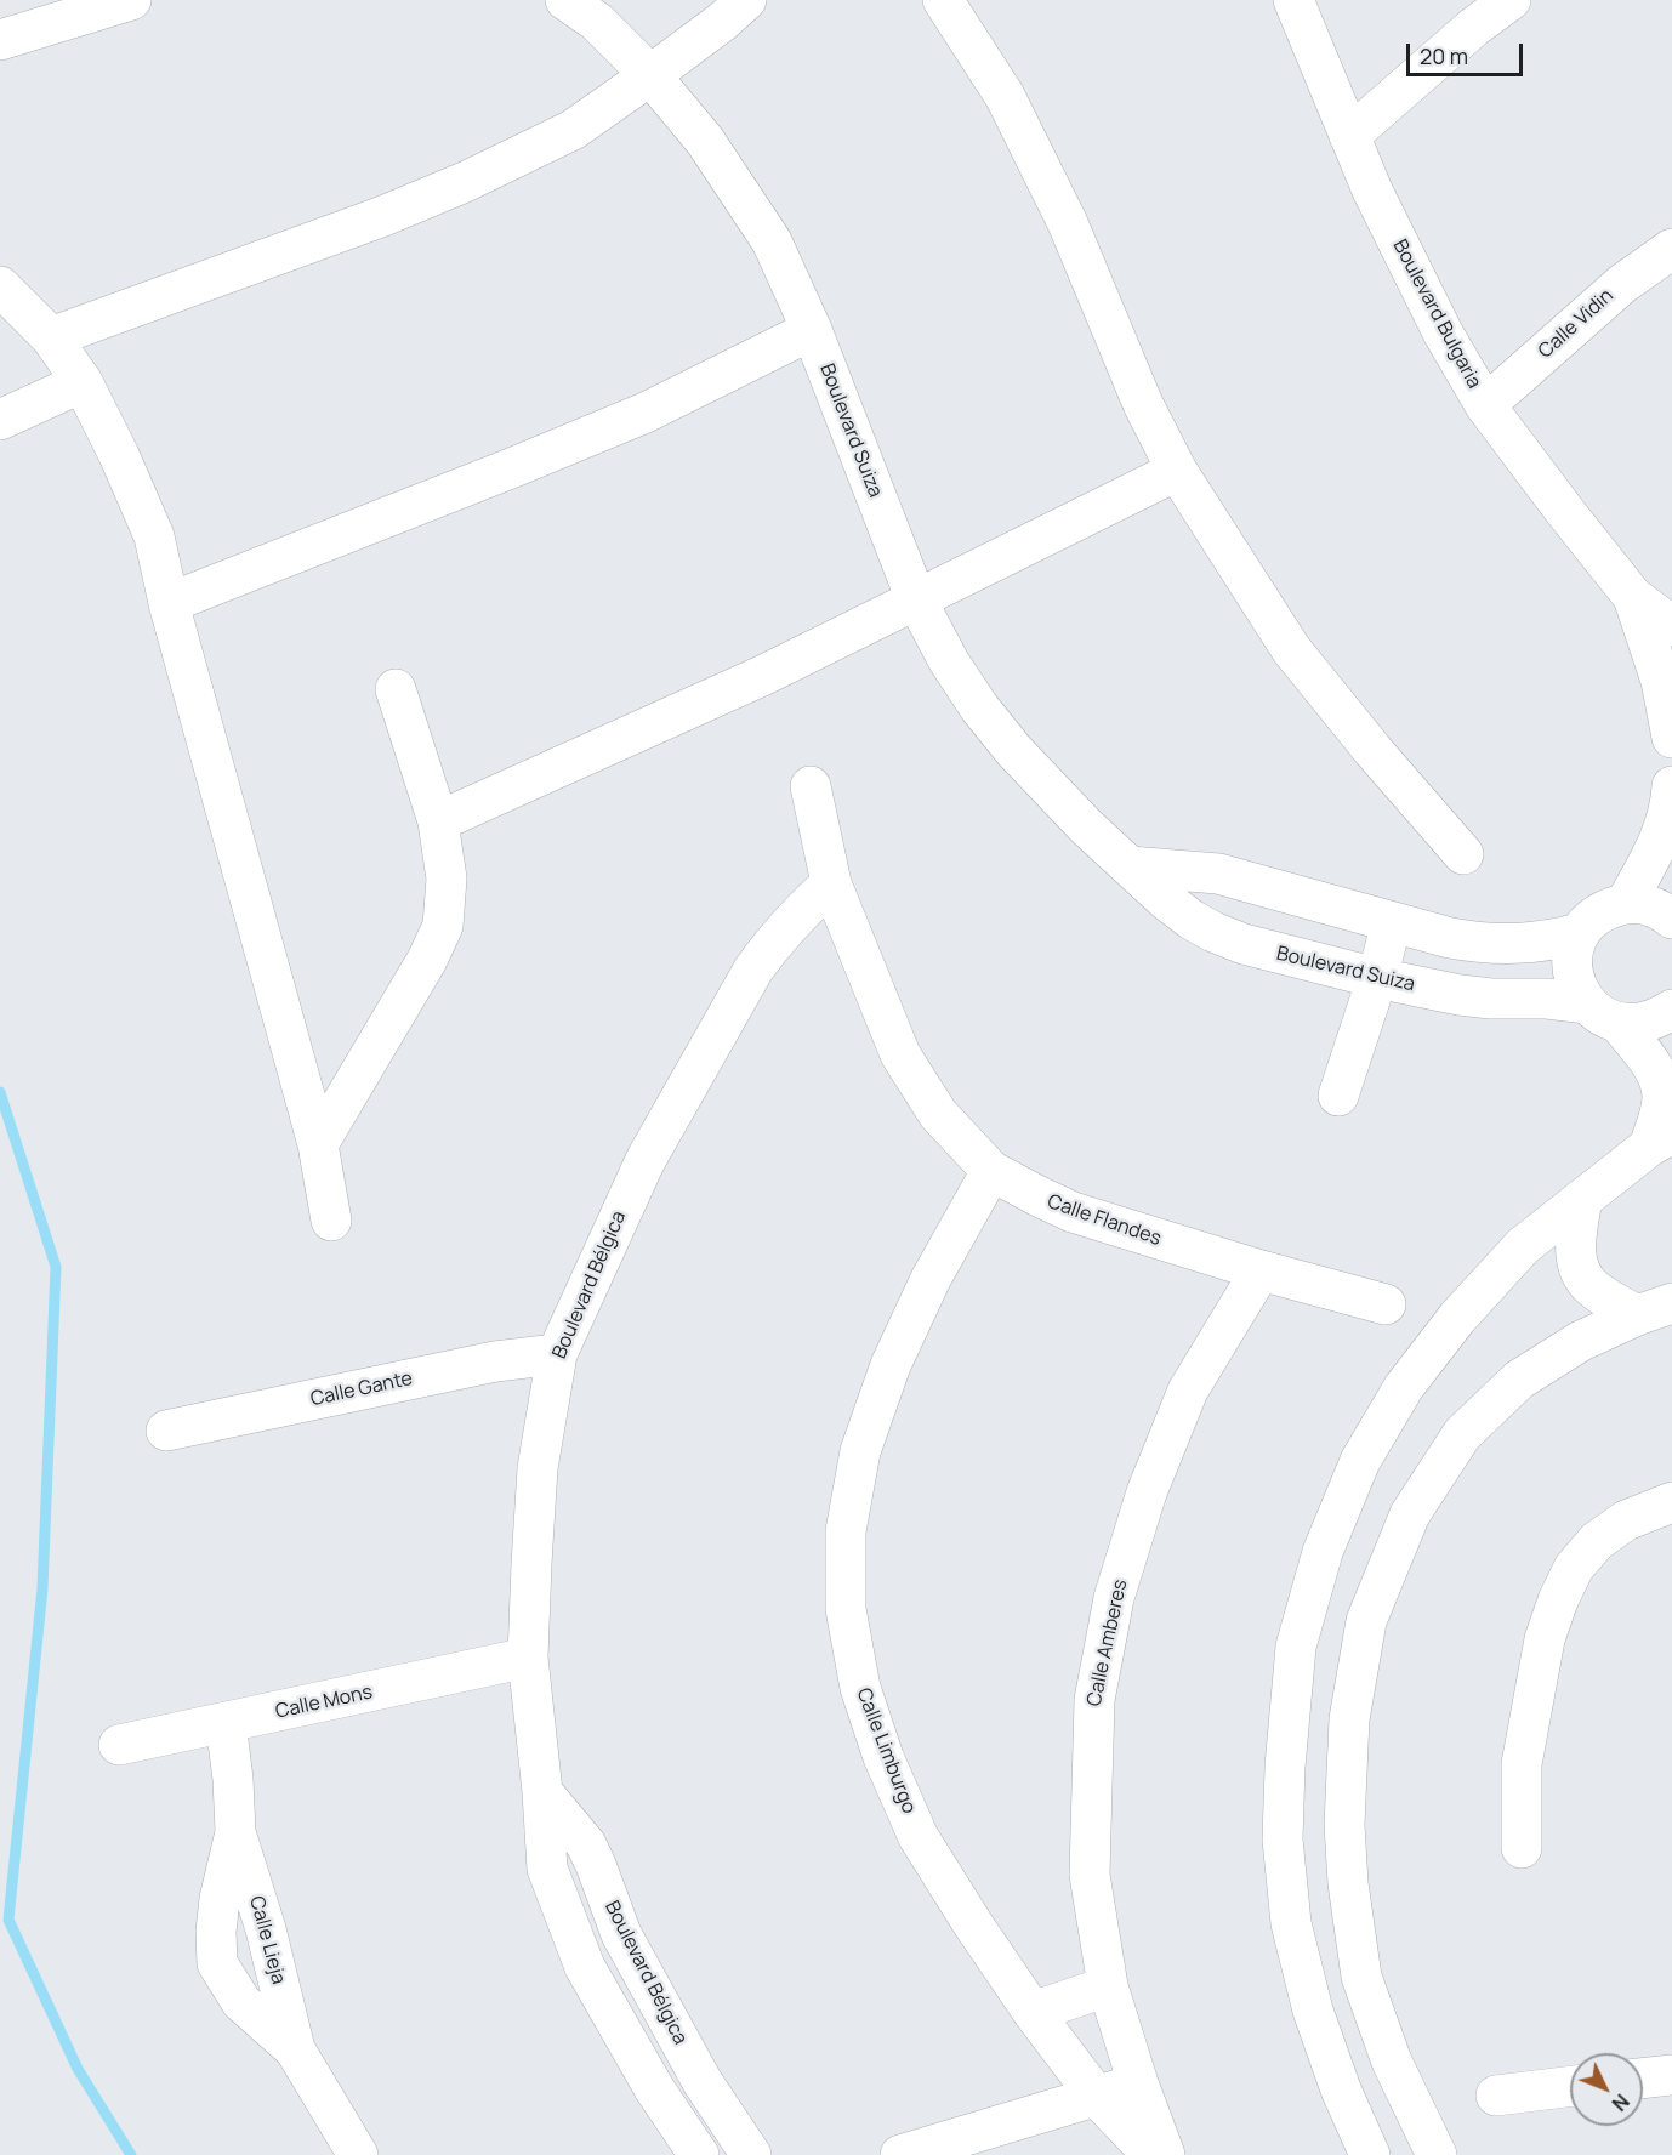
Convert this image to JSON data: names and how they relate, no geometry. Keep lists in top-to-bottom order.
{
  "streets": {
    "street": [
      "Boulevard Bulgaria",
      "Calle Vidin",
      "Boulevard Suiza",
      "Calle Flandes",
      "Boulevard Bélgica",
      "Calle Gante",
      "Calle Amberes",
      "Calle Mons",
      "Calle Limburgo",
      "Calle Lieja"
    ]
  },
  "crossings": [
    ["Boulevard Bulgaria", "Calle Vidin"],
    ["Calle Flandes", "Boulevard Bélgica"],
    ["Calle Flandes", "Calle Amberes"],
    ["Calle Flandes", "Calle Limburgo"],
    ["Boulevard Bélgica", "Calle Gante"],
    ["Boulevard Bélgica", "Calle Mons"],
    ["Calle Mons", "Calle Lieja"]
  ],
  "scale_bar": "20 m",
  "north": "bottom right"
}
